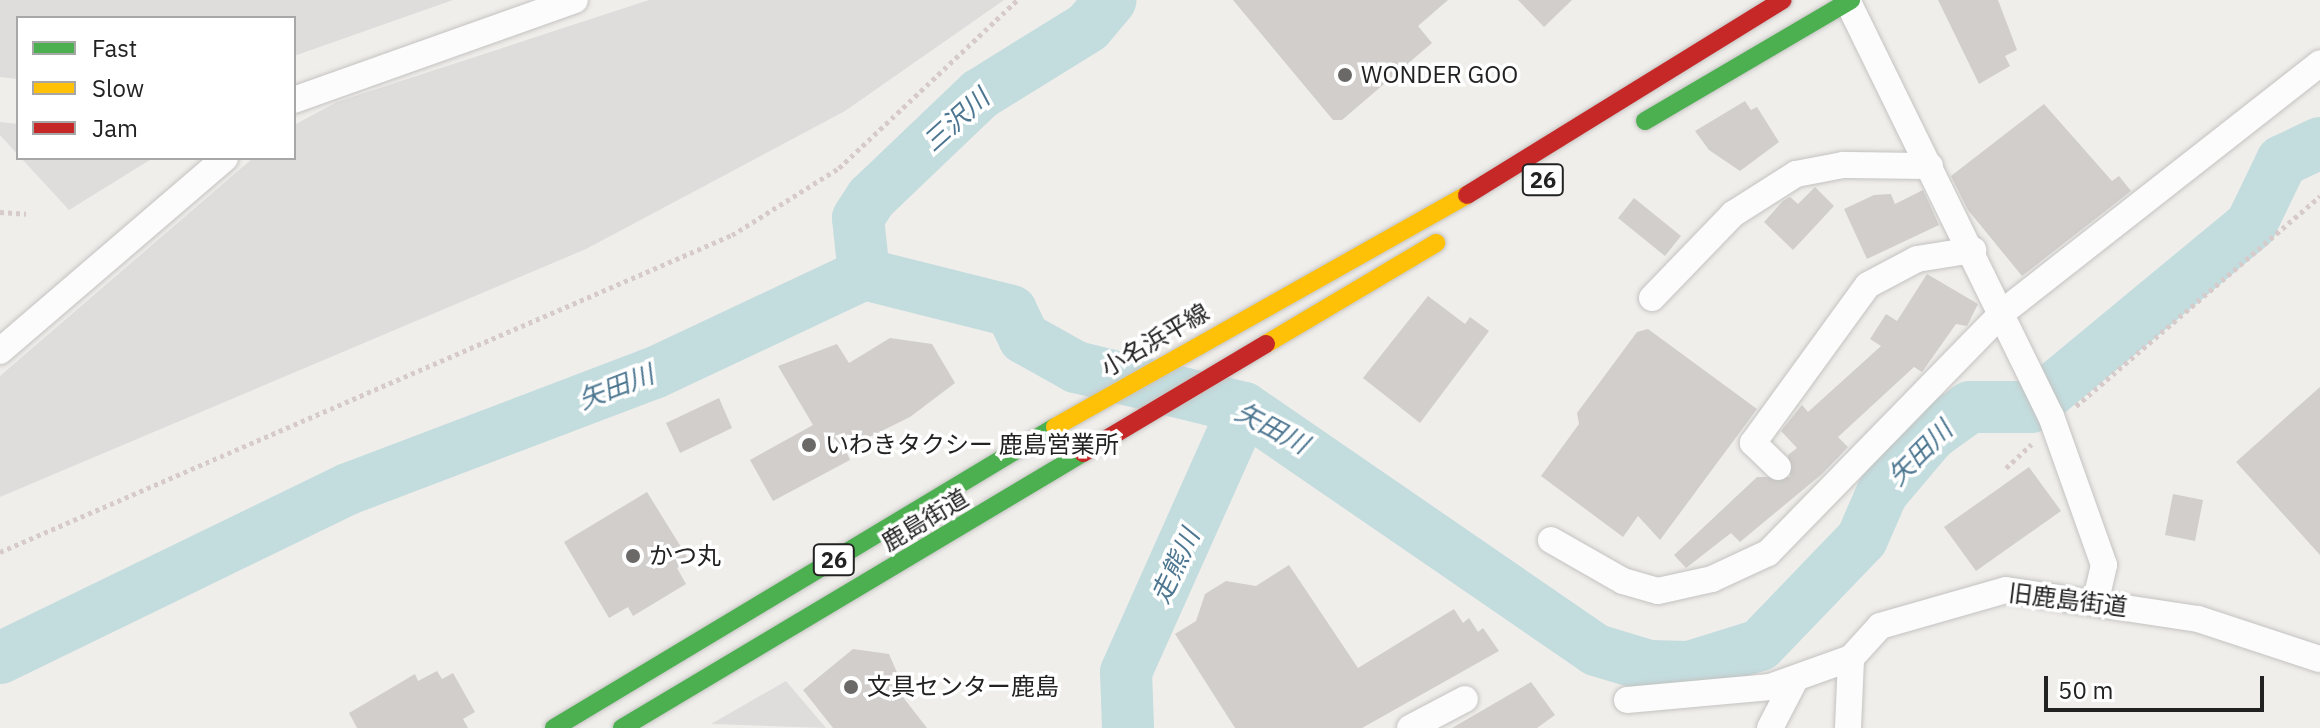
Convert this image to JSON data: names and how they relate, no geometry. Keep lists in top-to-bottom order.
{
  "streets": {
    "main road": ["26", "小名浜平線", "鹿島街道"],
    "street": ["旧鹿島街道"]
  },
  "water": ["三沢川", "矢田川", "走熊川"],
  "places": [
    "WONDER GOO",
    "いわきタクシー 鹿島営業所",
    "かつ丸",
    "文具センター鹿島"
  ],
  "legend": ["Fast", "Slow", "Jam"],
  "scale_bar": "50 m"
}
